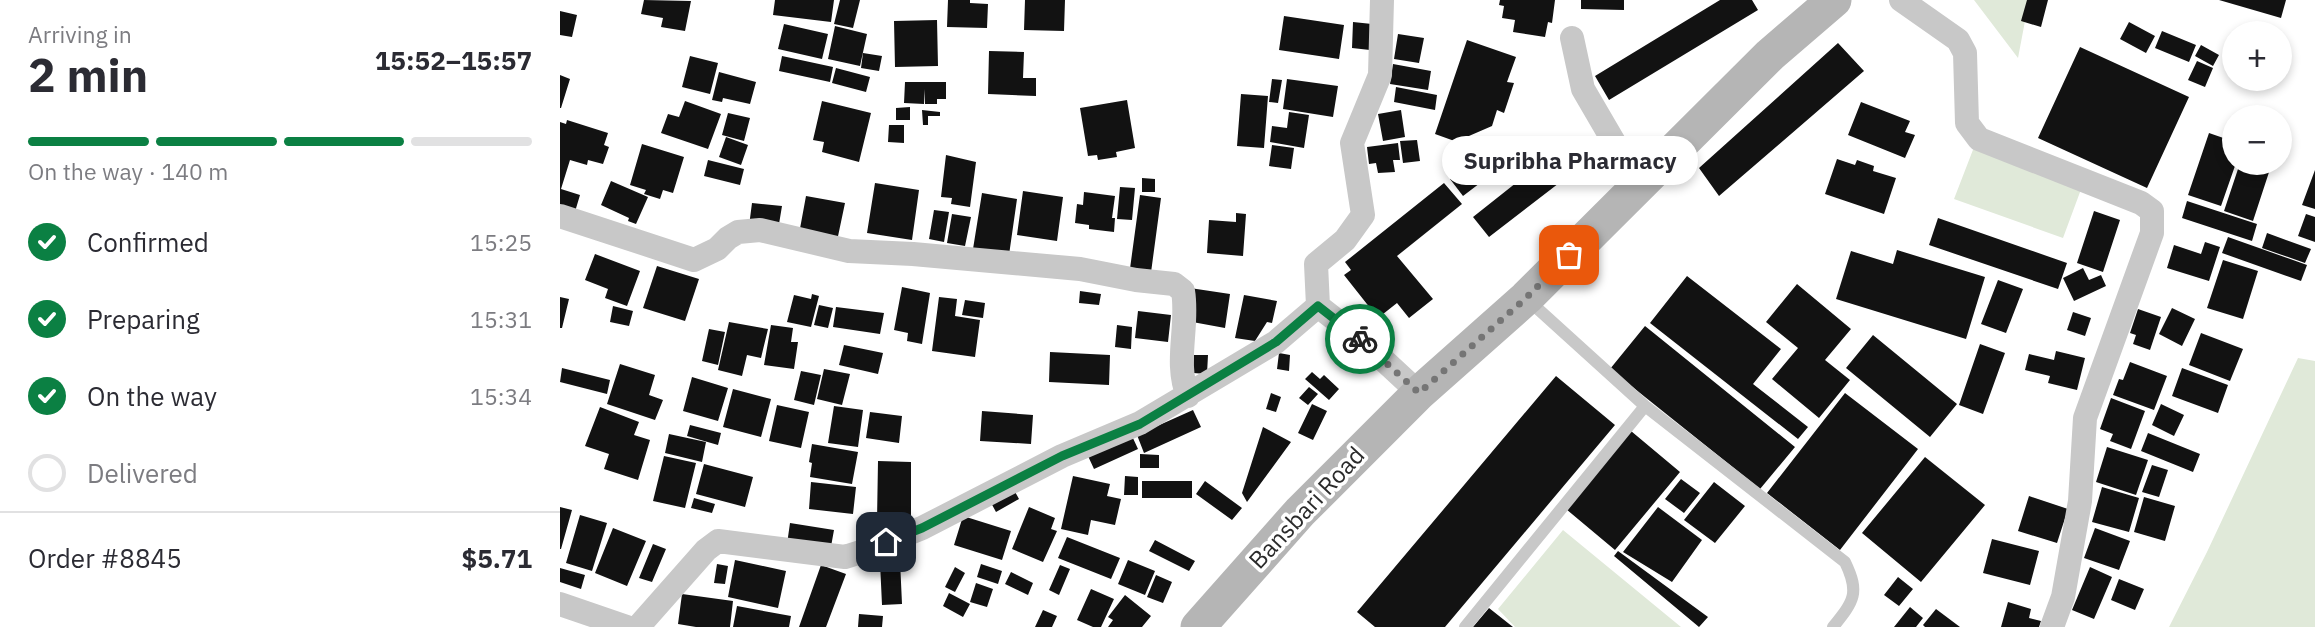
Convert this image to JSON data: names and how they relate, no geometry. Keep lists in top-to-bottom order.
{
  "streets": {
    "main road": ["Bansbari Road"]
  },
  "places": ["Supribha Pharmacy"],
  "page": {
    "heading": ["2 min", "Arriving in", "15:52–15:57"],
    "panel": ["Order #8845", "$5.71"],
    "map_buttons": ["+", "−"],
    "bar": "On the way · 140 m",
    "bubble": "Supribha Pharmacy",
    "list": [
      ["Confirmed", "15:25"],
      ["Preparing", "15:31"],
      ["On the way", "15:34"],
      "Delivered"
    ]
  }
}
